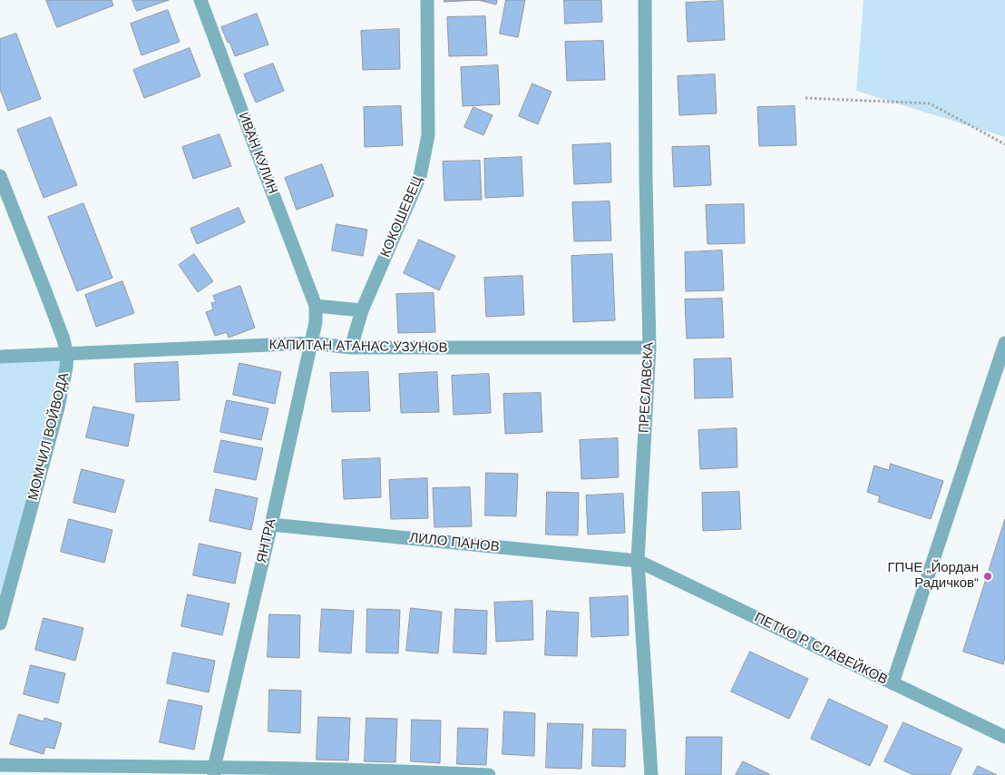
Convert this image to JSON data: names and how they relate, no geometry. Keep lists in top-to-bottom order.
{
  "streets": {
    "street": [
      "ИВАН КУЛИН",
      "КОКОШЕВЕЦ",
      "КАПИТАН АТАНАС УЗУНОВ",
      "ПРЕСЛАВСКА",
      "МОМЧИЛ ВОЙВОДА",
      "ЯНТРА",
      "ЛИЛО ПАНОВ",
      "ПЕТКО Р. СЛАВЕЙКОВ"
    ]
  },
  "crossings": [
    ["ИВАН КУЛИН", "ЯНТРА"],
    ["КОКОШЕВЕЦ", "КАПИТАН АТАНАС УЗУНОВ"],
    ["КАПИТАН АТАНАС УЗУНОВ", "ПРЕСЛАВСКА"],
    ["КАПИТАН АТАНАС УЗУНОВ", "МОМЧИЛ ВОЙВОДА"],
    ["КАПИТАН АТАНАС УЗУНОВ", "ЯНТРА"],
    ["ПРЕСЛАВСКА", "ЛИЛО ПАНОВ"],
    ["ПРЕСЛАВСКА", "ПЕТКО Р. СЛАВЕЙКОВ"],
    ["ЯНТРА", "ЛИЛО ПАНОВ"],
    ["ЛИЛО ПАНОВ", "ПЕТКО Р. СЛАВЕЙКОВ"]
  ],
  "places": ["ГПЧЕ „Йордан Радичков“"]
}
